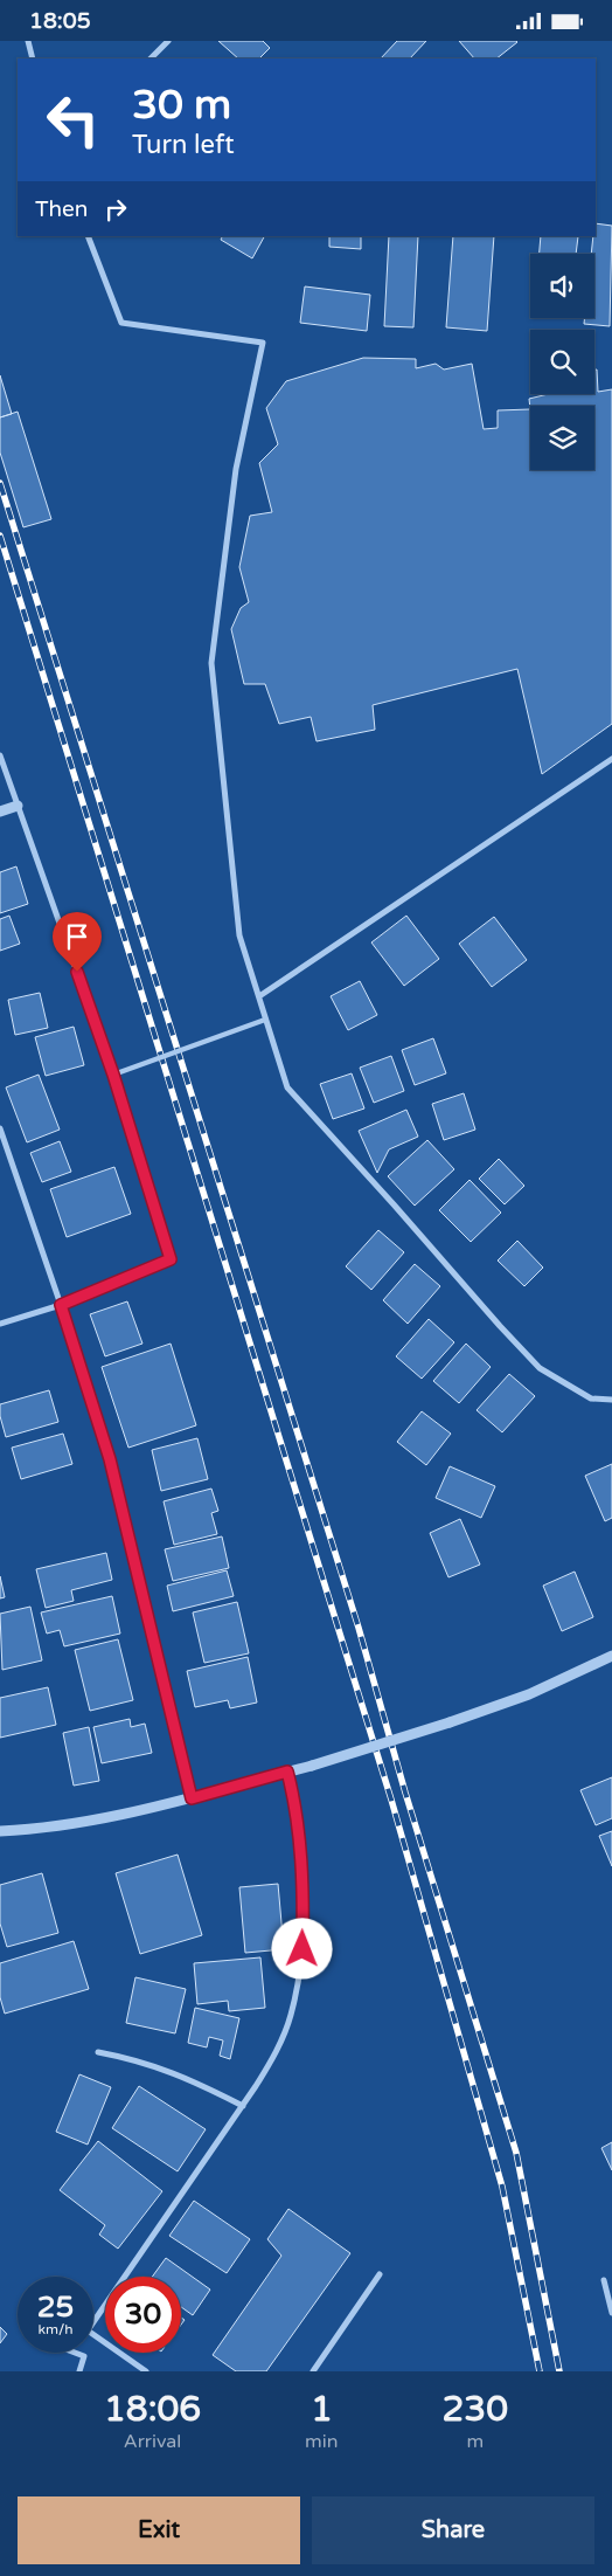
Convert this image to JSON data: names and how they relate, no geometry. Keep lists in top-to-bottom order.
{
  "page": {
    "status": "18:05",
    "turn": ["30 m", "Turn left"],
    "then": "Then",
    "speed": "25 km/h",
    "limit": "30",
    "eta": [
      "18:06",
      "Arrival",
      "1",
      "min",
      "230",
      "m"
    ],
    "buttons": ["Exit", "Share"]
  }
}
